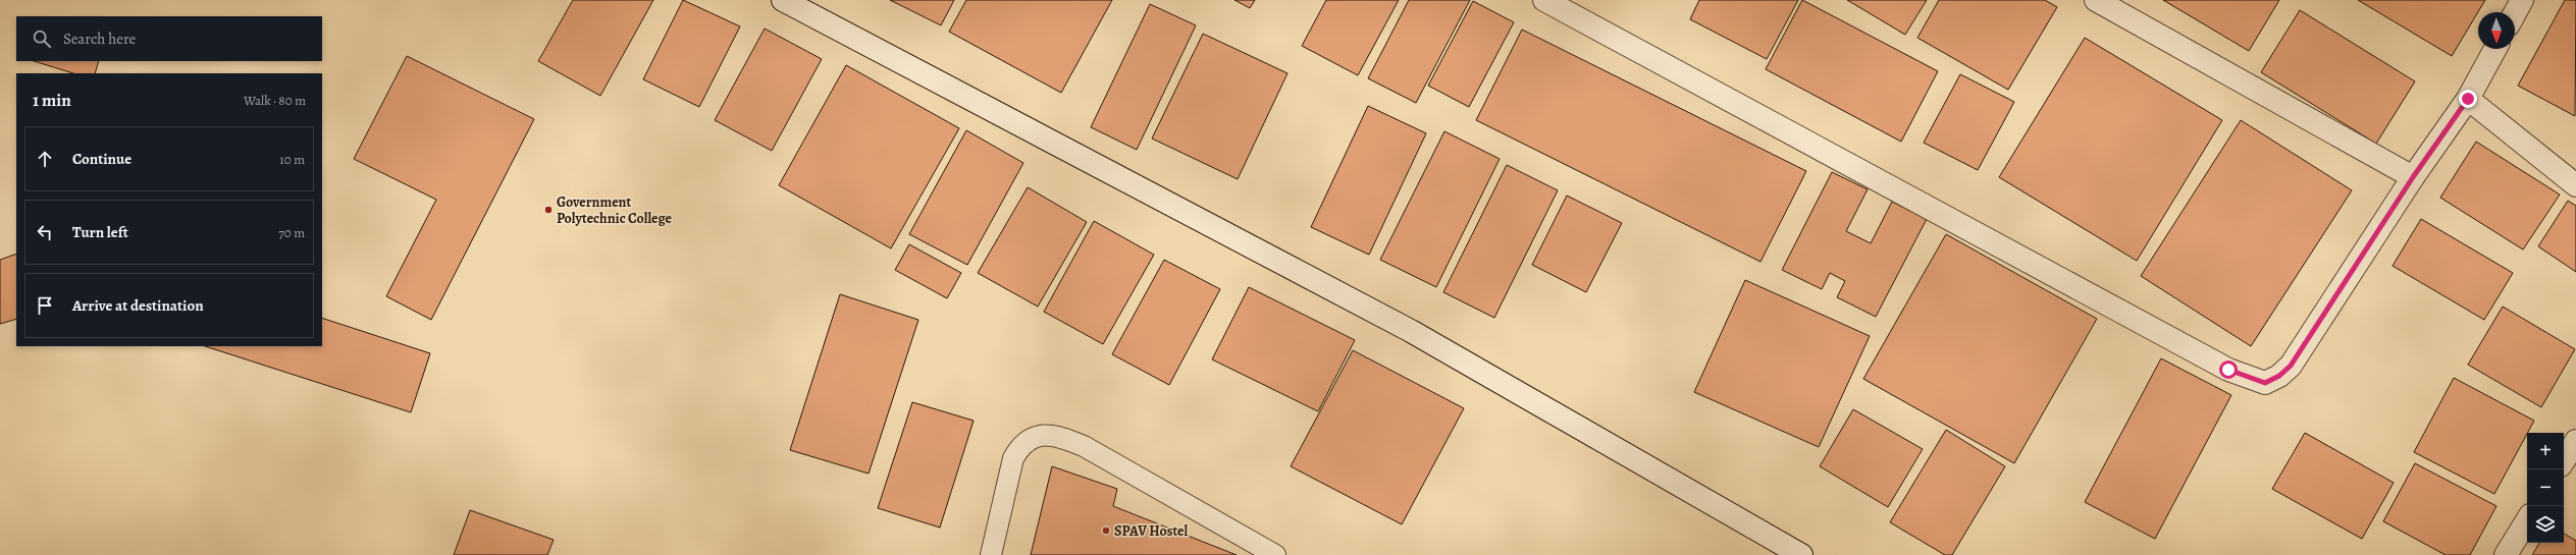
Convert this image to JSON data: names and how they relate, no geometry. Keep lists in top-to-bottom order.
{
  "places": ["Government Polytechnic College", "SPAV Hostel"],
  "north": "bottom",
  "page": {
    "search": "Search here",
    "heading": ["1 min", "Walk · 80 m"],
    "list": [
      ["Continue", "10 m"],
      ["Turn left", "70 m"],
      "Arrive at destination"
    ],
    "map_buttons": ["+", "−"]
  }
}
